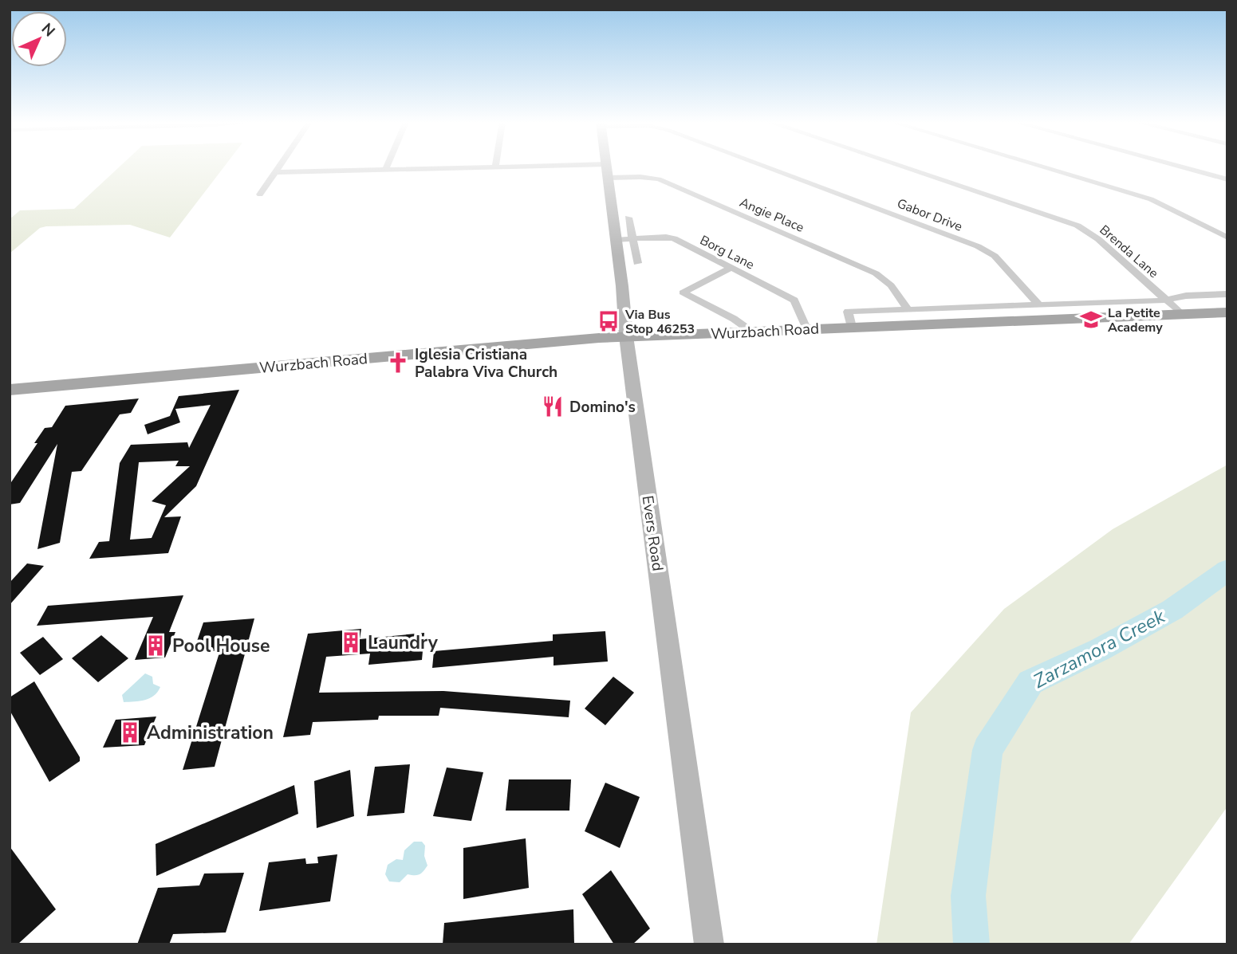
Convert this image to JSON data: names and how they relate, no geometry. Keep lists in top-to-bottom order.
{
  "streets": {
    "main road": ["Wurzbach Road", "Evers Road"],
    "street": [
      "Angie Place",
      "Gabor Drive",
      "Brenda Lane",
      "Borg Lane"
    ]
  },
  "crossings": [
    ["Angie Place", "Evers Road"],
    ["Brenda Lane", "Wurzbach Road"],
    ["Borg Lane", "Wurzbach Road"],
    ["Borg Lane", "Evers Road"],
    ["Wurzbach Road", "Evers Road"]
  ],
  "water": ["Zarzamora Creek"],
  "places": {
    "school or university": ["La Petite Academy"],
    "bus stop": ["Via Bus Stop 46253"],
    "church": ["Iglesia Cristiana Palabra Viva Church"],
    "restaurant": ["Domino's"],
    "building": ["Laundry", "Pool House", "Administration"]
  },
  "north": "top right"
}
